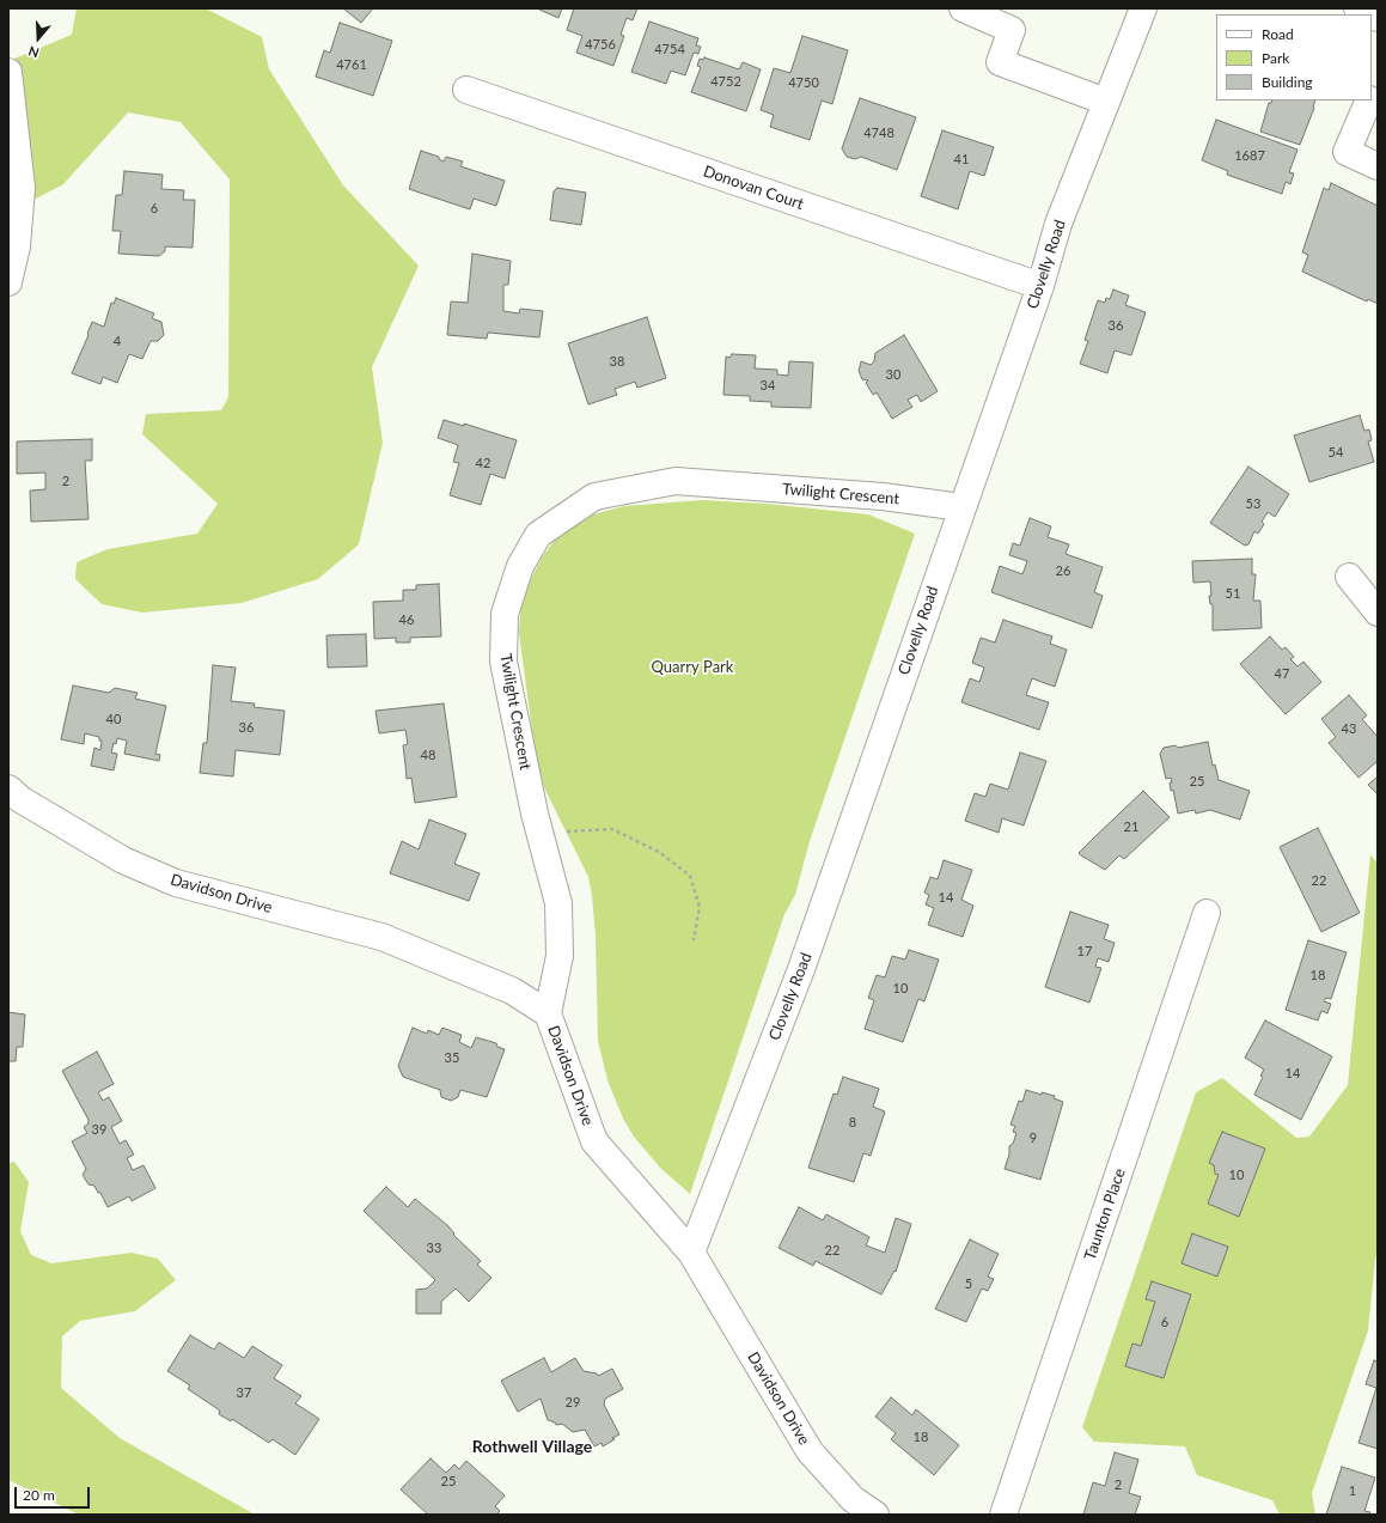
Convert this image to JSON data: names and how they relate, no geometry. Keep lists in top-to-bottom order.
{
  "streets": {
    "street": [
      "Donovan Court",
      "Clovelly Road",
      "Twilight Crescent",
      "Davidson Drive",
      "Taunton Place"
    ]
  },
  "crossings": [
    ["Donovan Court", "Clovelly Road"],
    ["Clovelly Road", "Twilight Crescent"],
    ["Clovelly Road", "Davidson Drive"],
    ["Twilight Crescent", "Davidson Drive"]
  ],
  "districts": ["Rothwell Village"],
  "parks": ["Quarry Park"],
  "house_numbers": [
    "4756",
    "4754",
    "4761",
    "4752",
    "4750",
    "4748",
    "1687",
    "41",
    "6",
    "36",
    "4",
    "38",
    "30",
    "34",
    "54",
    "42",
    "2",
    "53",
    "26",
    "51",
    "46",
    "47",
    "40",
    "36",
    "43",
    "48",
    "25",
    "21",
    "22",
    "14",
    "17",
    "18",
    "10",
    "35",
    "14",
    "8",
    "39",
    "9",
    "10",
    "33",
    "22",
    "5",
    "6",
    "37",
    "29",
    "18",
    "25",
    "2",
    "1"
  ],
  "legend": ["Road", "Park", "Building"],
  "scale_bar": "20 m",
  "north": "bottom"
}
